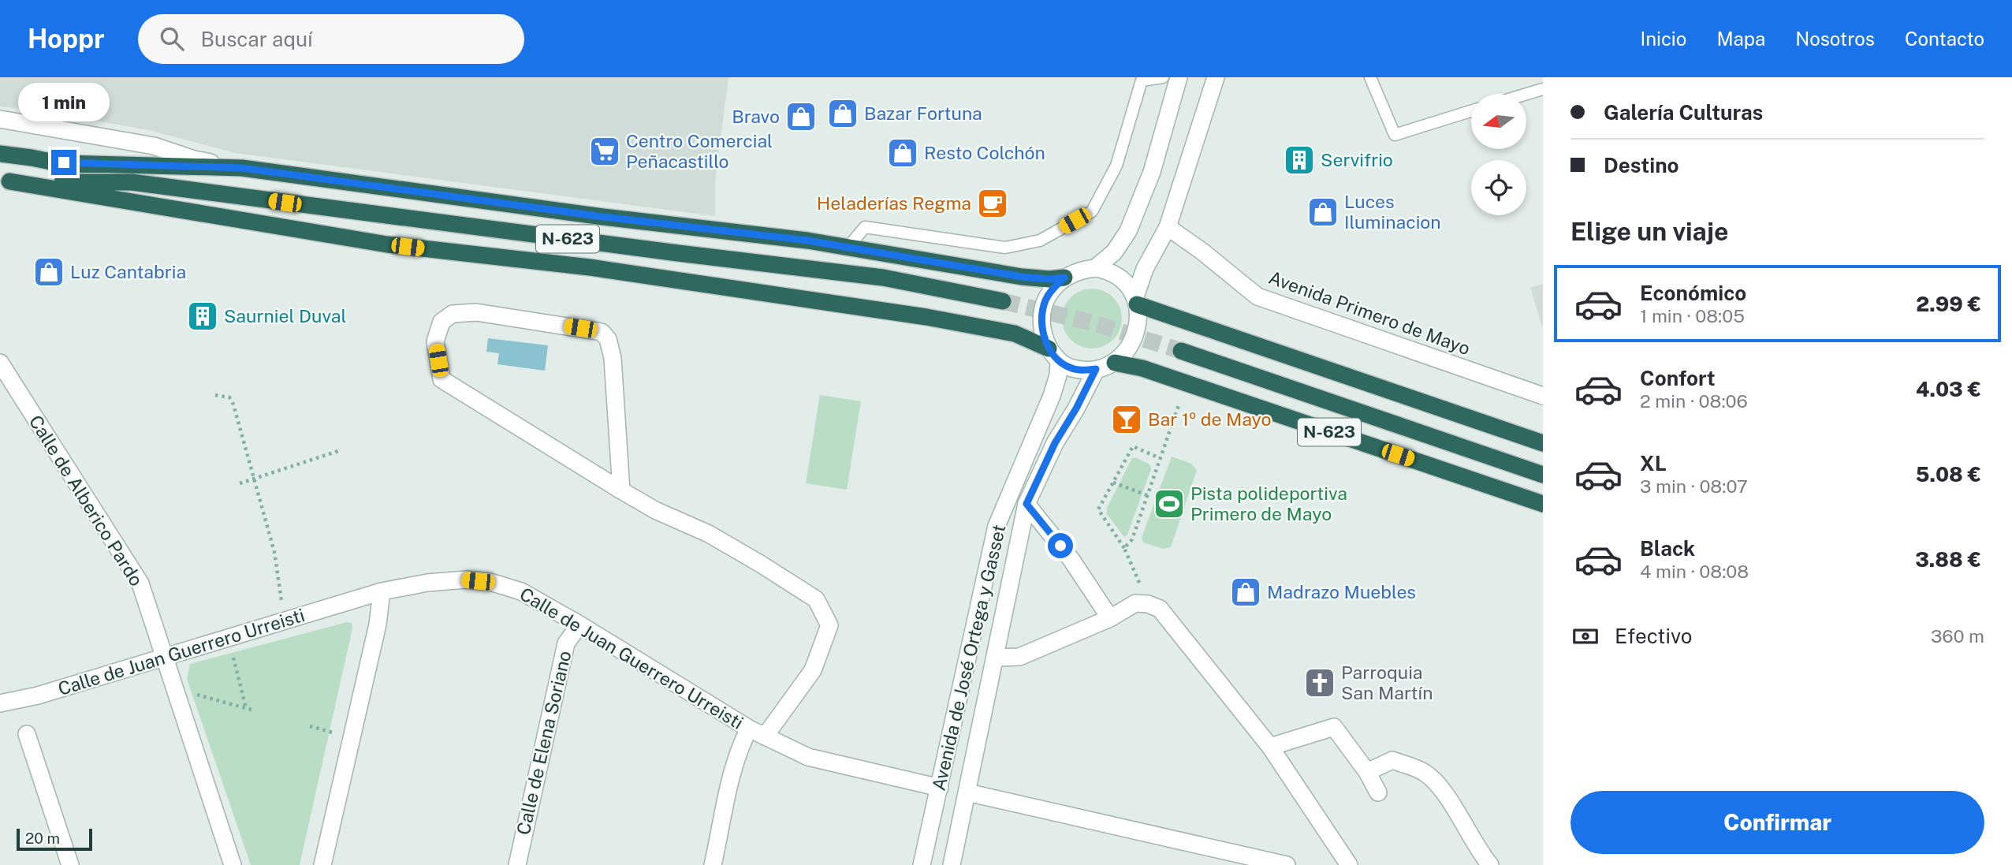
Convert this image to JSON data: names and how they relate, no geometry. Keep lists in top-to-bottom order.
{
  "streets": {
    "highway": ["N-623"],
    "street": [
      "Avenida Primero de Mayo",
      "Calle de Alberico Pardo",
      "Calle de Juan Guerrero Urreisti",
      "Avenida de José Ortega y Gasset",
      "Calle de Elena Soriano"
    ]
  },
  "crossings": [
    ["N-623", "Avenida de José Ortega y Gasset"],
    ["Calle de Alberico Pardo", "Calle de Juan Guerrero Urreisti"],
    ["Calle de Juan Guerrero Urreisti", "Avenida de José Ortega y Gasset"],
    ["Calle de Juan Guerrero Urreisti", "Calle de Elena Soriano"]
  ],
  "places": {
    "shop": [
      "Bazar Fortuna",
      "Bravo",
      "Resto Colchón",
      "Luces Iluminacion",
      "Luz Cantabria",
      "Madrazo Muebles"
    ],
    "supermarket": ["Centro Comercial Peñacastillo"],
    "building": ["Servifrio", "Saurniel Duval"],
    "cafe": ["Heladerías Regma"],
    "bar": ["Bar 1º de Mayo"],
    "sports": ["Pista polideportiva Primero de Mayo"],
    "church": ["Parroquia San Martín"]
  },
  "scale_bar": "20 m",
  "north": "left",
  "page": {
    "header": "Hoppr",
    "search": "Buscar aquí",
    "nav": [
      "Inicio",
      "Mapa",
      "Nosotros",
      "Contacto"
    ],
    "banner": ["Galería Culturas", "Destino"],
    "bubble": "1 min",
    "heading": "Elige un viaje",
    "list": [
      {
        "name": "Económico",
        "note": "1 min · 08:05",
        "value": "2.99 €"
      },
      {
        "name": "Confort",
        "note": "2 min · 08:06",
        "value": "4.03 €"
      },
      {
        "name": "XL",
        "note": "3 min · 08:07",
        "value": "5.08 €"
      },
      {
        "name": "Black",
        "note": "4 min · 08:08",
        "value": "3.88 €"
      }
    ],
    "pay": ["Efectivo", "360 m"],
    "buttons": "Confirmar",
    "scale": "20 m"
  }
}
